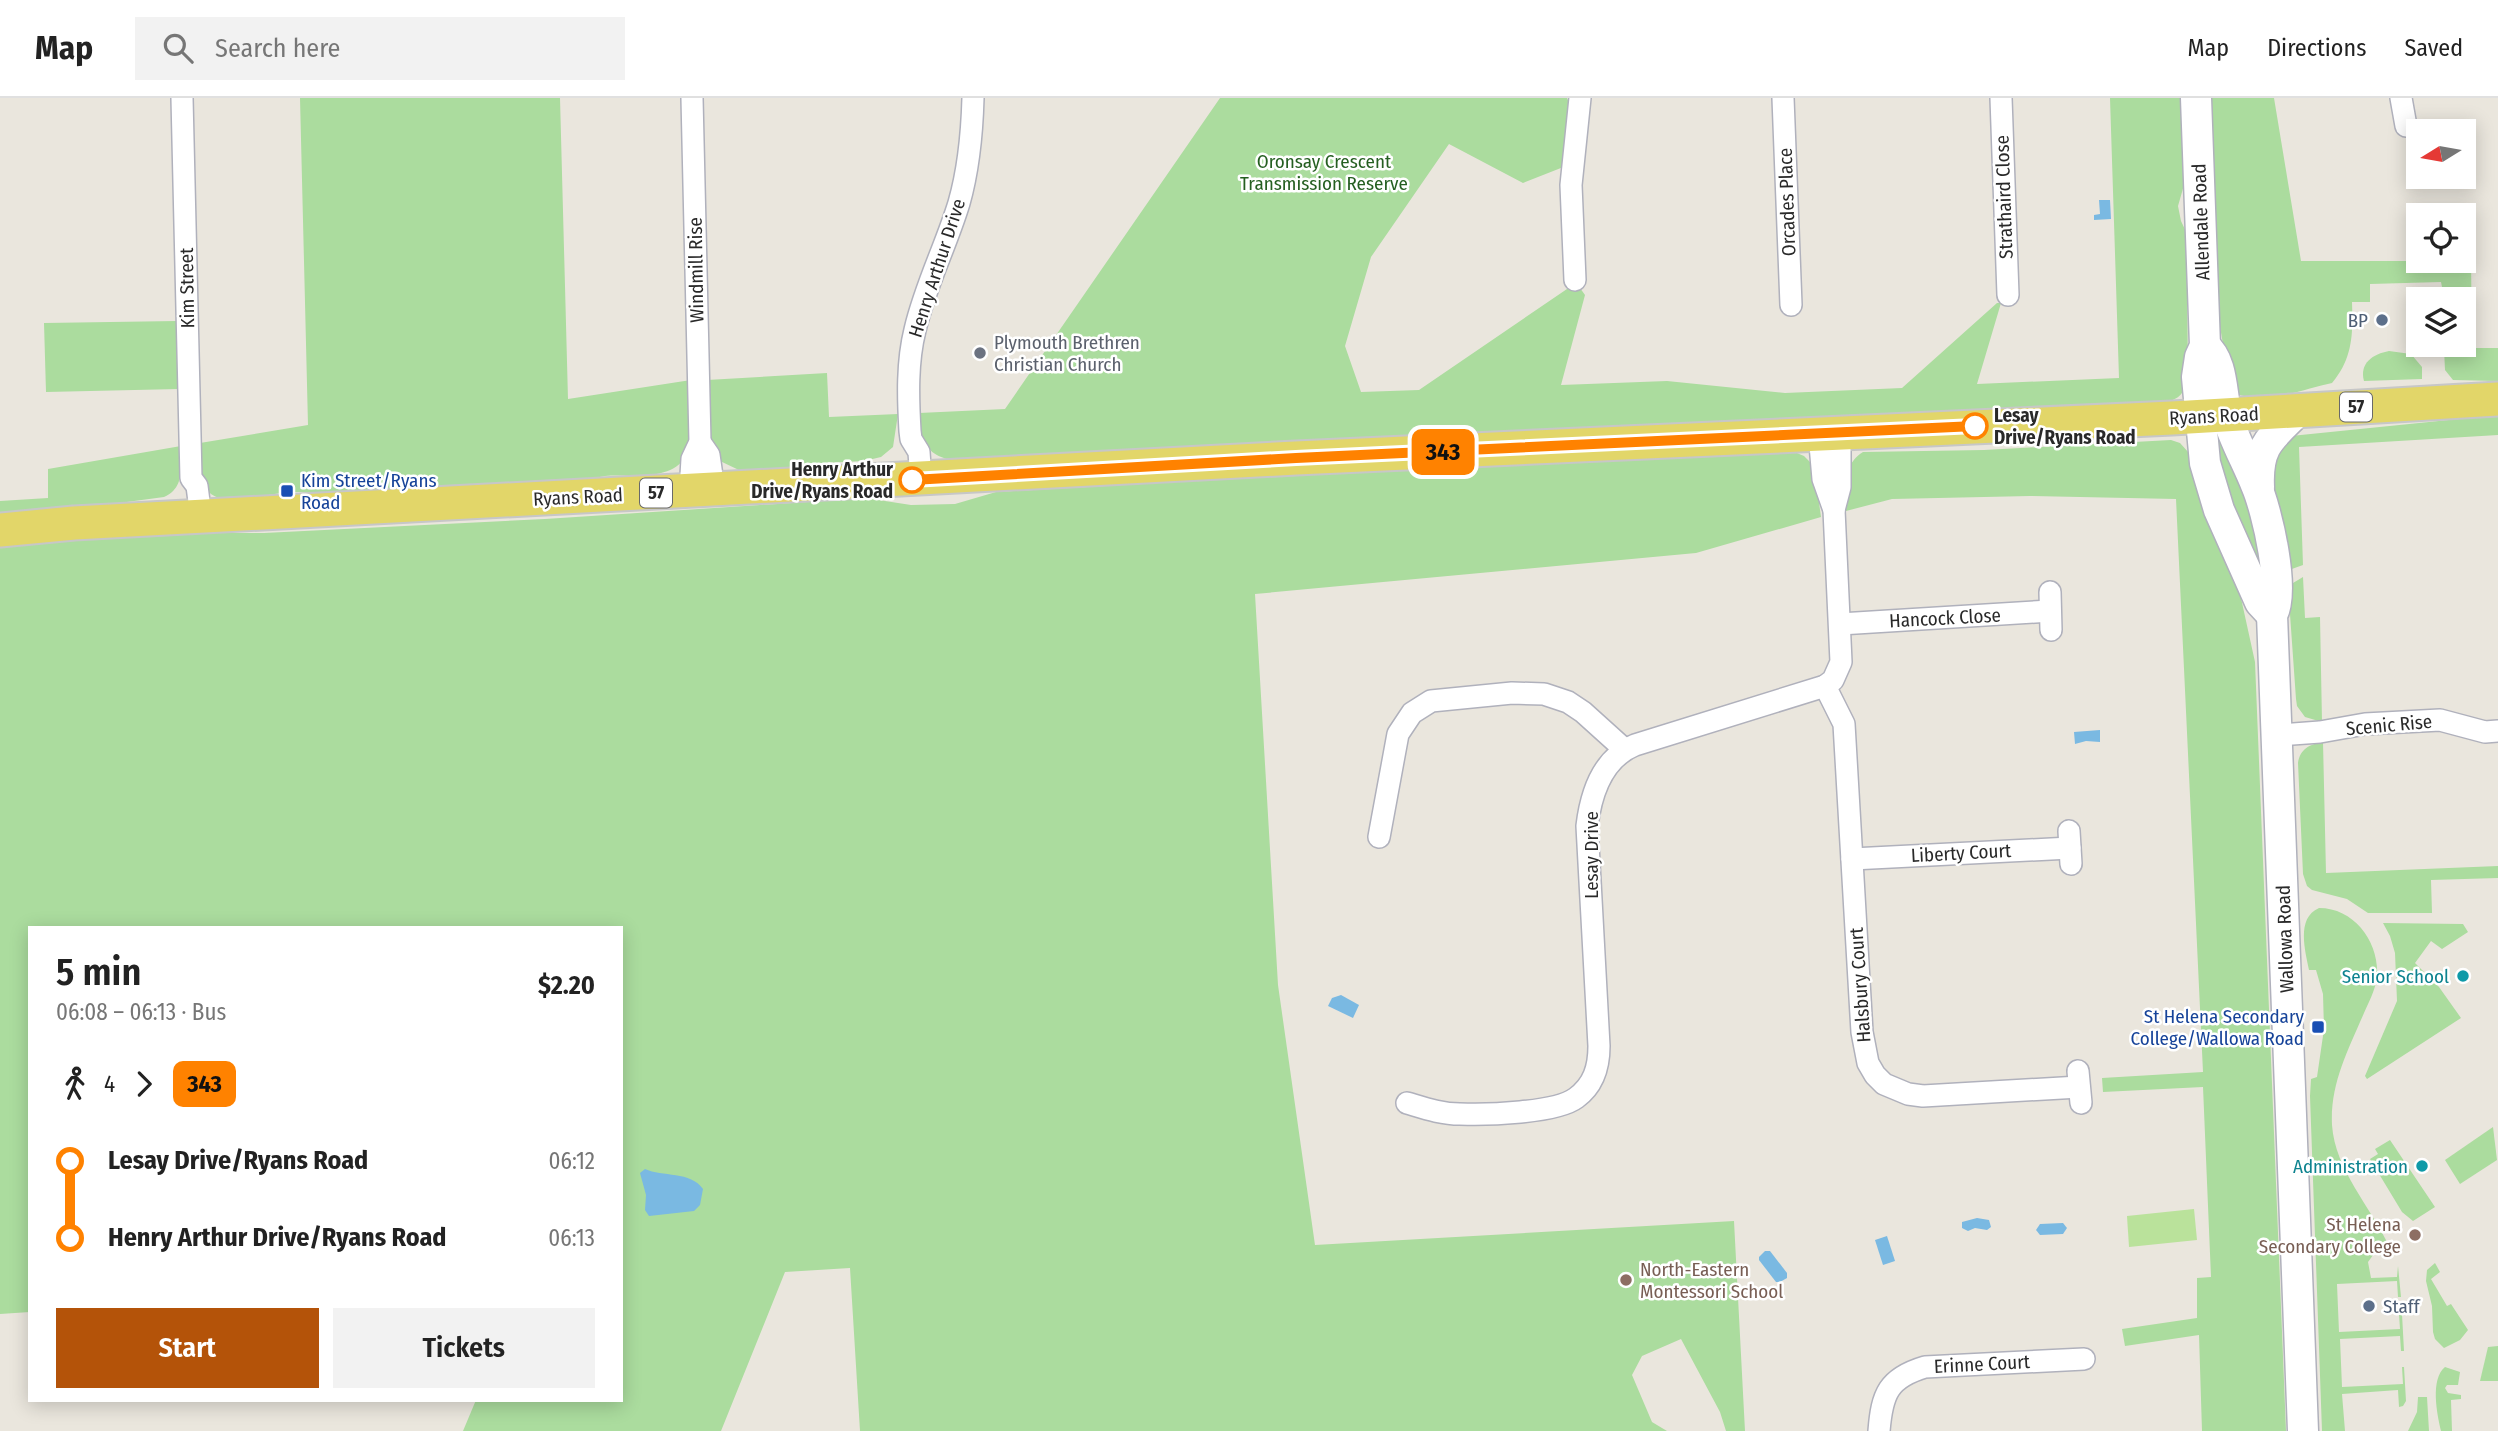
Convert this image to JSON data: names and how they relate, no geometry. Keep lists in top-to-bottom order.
{
  "streets": {
    "main road": [
      "Allendale Road",
      "57",
      "Ryans Road",
      "Wallowa Road"
    ],
    "street": [
      "Strathaird Close",
      "Orcades Place",
      "Henry Arthur Drive",
      "Windmill Rise",
      "Kim Street",
      "Hancock Close",
      "Scenic Rise",
      "Liberty Court",
      "Lesay Drive",
      "Halsbury Court",
      "Erinne Court"
    ]
  },
  "crossings": [
    ["Allendale Road", "Ryans Road"],
    ["Allendale Road", "Wallowa Road"],
    ["Henry Arthur Drive", "Ryans Road"],
    ["Windmill Rise", "Ryans Road"],
    ["Kim Street", "Ryans Road"],
    ["Ryans Road", "Wallowa Road"],
    ["Scenic Rise", "Wallowa Road"],
    ["Liberty Court", "Halsbury Court"]
  ],
  "parks": ["Oronsay Crescent Transmission Reserve"],
  "places": {
    "other": [
      "BP",
      "Plymouth Brethren Christian Church",
      "Lesay Drive/Ryans Road",
      "Henry Arthur Drive/Ryans Road",
      "Senior School",
      "Administration",
      "St Helena Secondary College",
      "North-Eastern Montessori School",
      "Staff"
    ],
    "transit": ["Kim Street/Ryans Road", "St Helena Secondary College/Wallowa Road"]
  },
  "lines": ["bus line 343"],
  "north": "left",
  "page": {
    "header": "Map",
    "search": "Search here",
    "nav": ["Map", "Directions", "Saved"],
    "on_map": "343",
    "heading": ["5 min", "06:08 – 06:13 · Bus", "$2.20"],
    "legs": ["4", "343"],
    "list": [
      {
        "name": "Lesay Drive/Ryans Road",
        "value": "06:12"
      },
      {
        "name": "Henry Arthur Drive/Ryans Road",
        "value": "06:13"
      }
    ],
    "buttons": ["Start", "Tickets"]
  }
}
